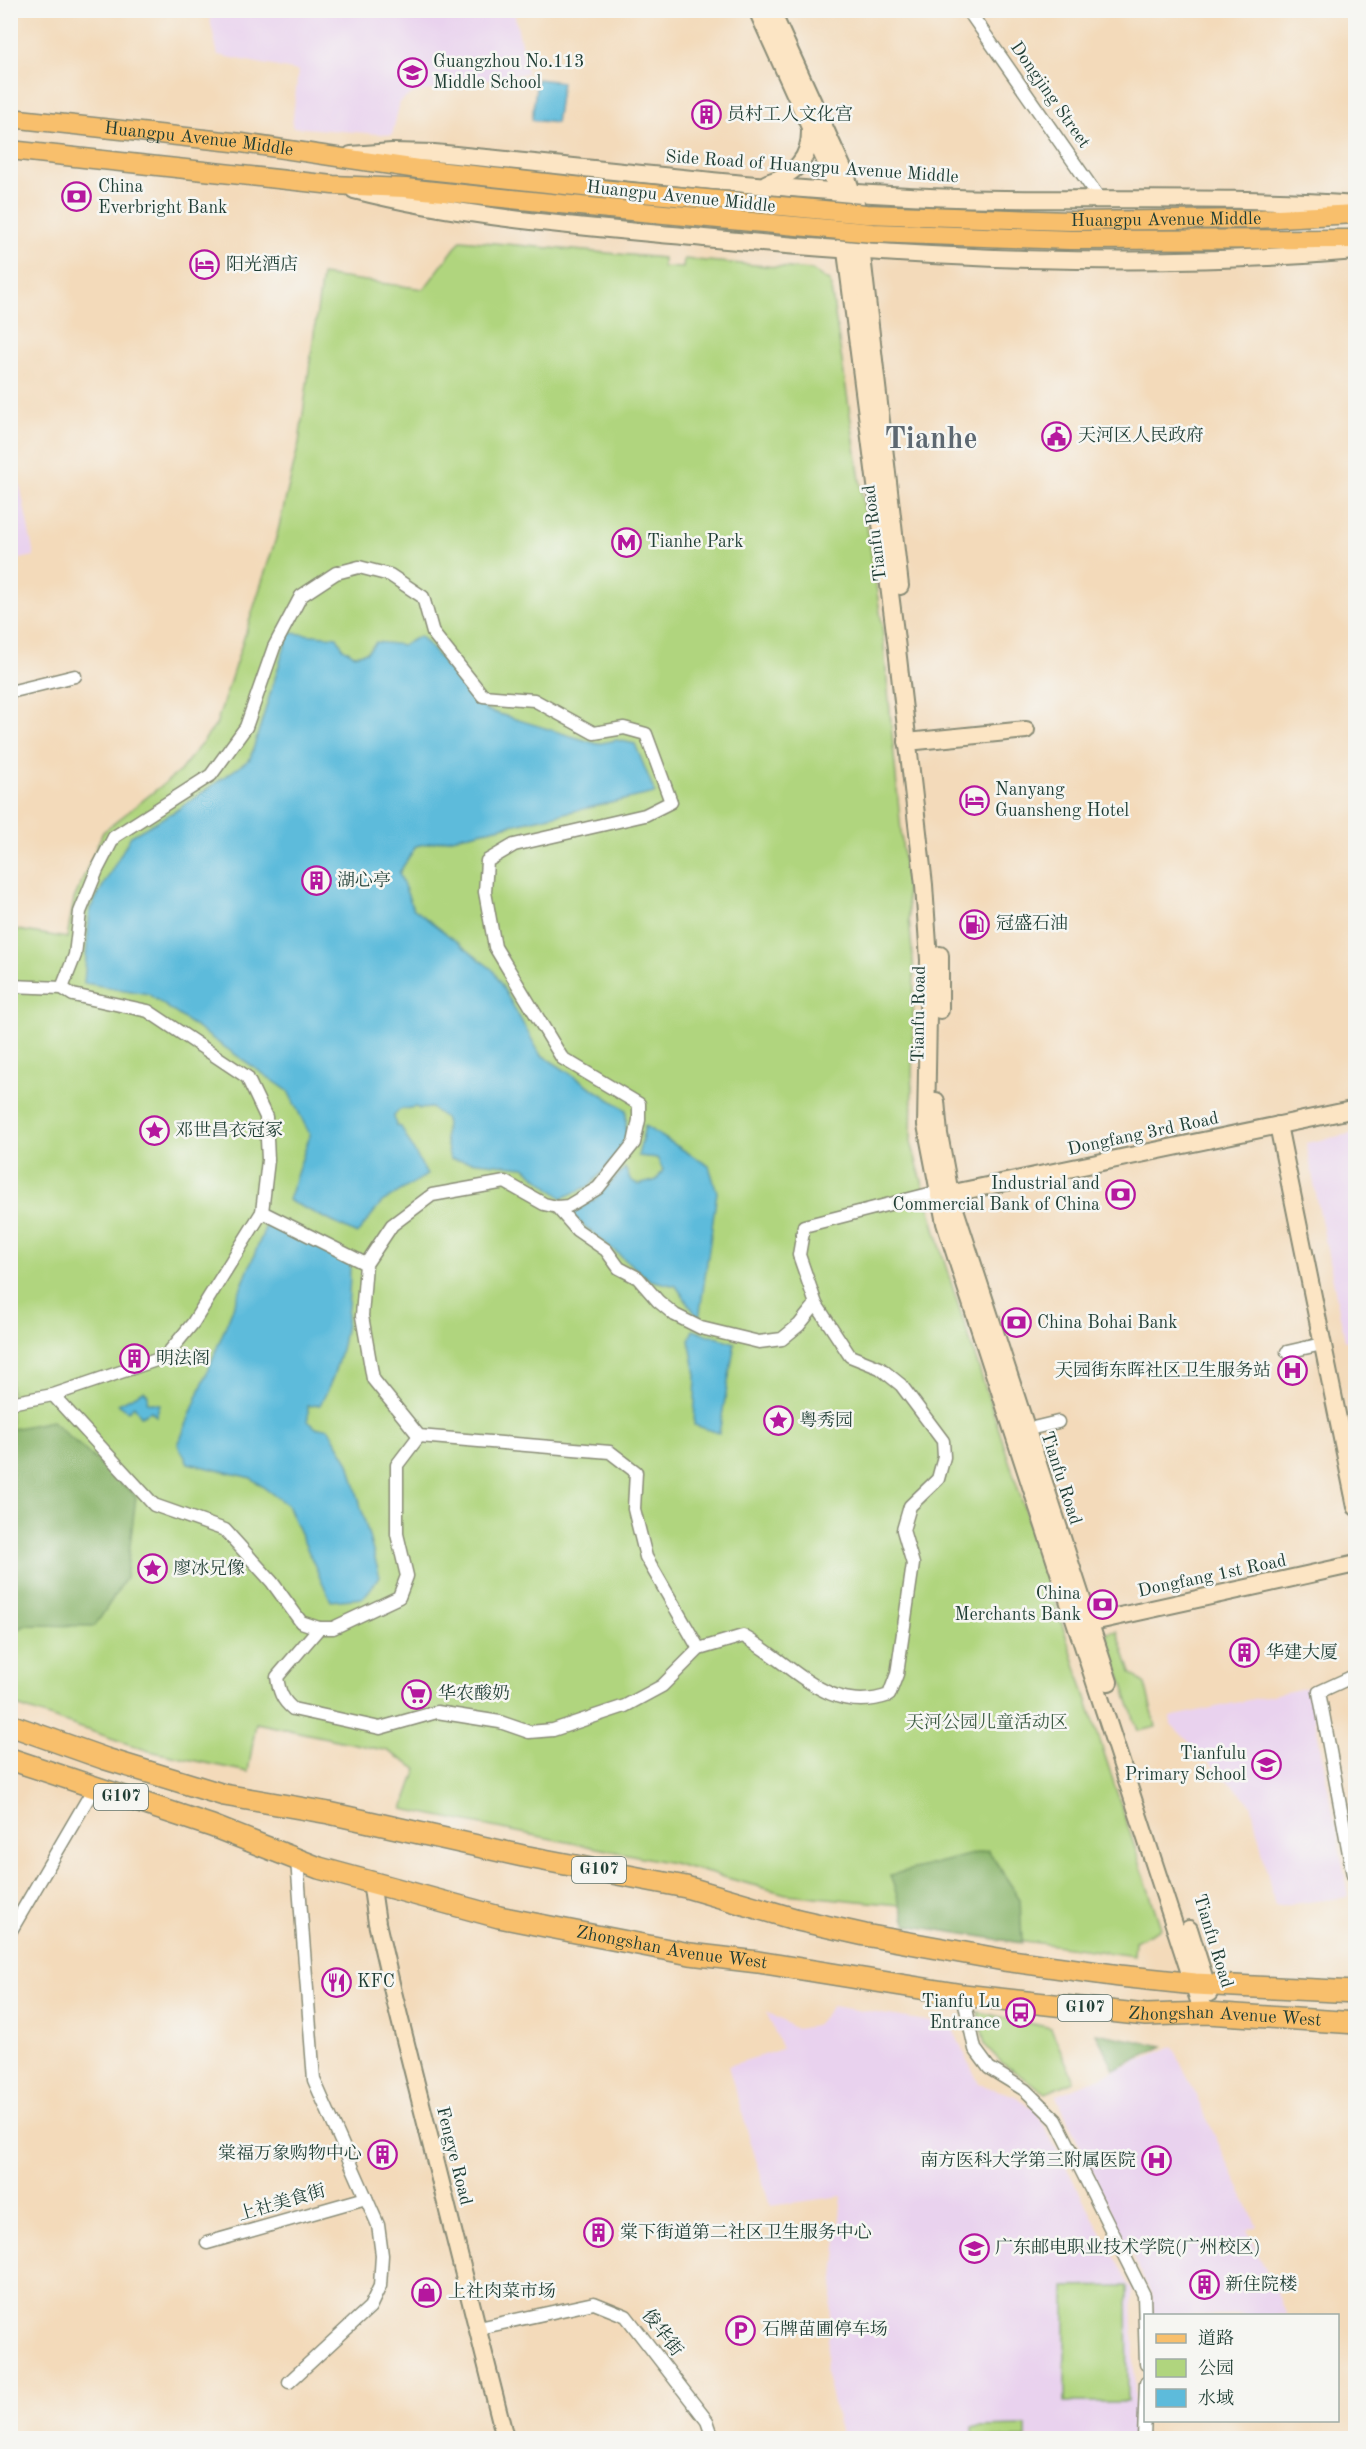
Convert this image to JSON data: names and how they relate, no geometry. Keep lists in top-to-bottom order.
{
  "streets": {
    "highway": ["G107", "Zhongshan Avenue West"],
    "main road": [
      "Huangpu Avenue Middle",
      "Side Road of Huangpu Avenue Middle",
      "Tianfu Road",
      "Dongfang 3rd Road",
      "Dongfang 1st Road",
      "Fengye Road"
    ],
    "street": ["Dongjing Street", "上社美食街", "俊华街"]
  },
  "crossings": [
    ["Dongjing Street", "Side Road of Huangpu Avenue Middle"],
    ["Huangpu Avenue Middle", "Side Road of Huangpu Avenue Middle"],
    ["Side Road of Huangpu Avenue Middle", "Tianfu Road"],
    ["Tianfu Road", "Dongfang 3rd Road"],
    ["Tianfu Road", "Dongfang 1st Road"],
    ["Tianfu Road", "Zhongshan Avenue West"],
    ["Zhongshan Avenue West", "Fengye Road"],
    ["Fengye Road", "俊华街"]
  ],
  "districts": ["Tianhe"],
  "parks": ["天河公园儿童活动区"],
  "places": {
    "school or university": ["Guangzhou No.113 Middle School", "Tianfulu Primary School", "广东邮电职业技术学院(广州校区)"],
    "building": [
      "员村工人文化宫",
      "湖心亭",
      "明法阁",
      "华建大厦",
      "棠福万象购物中心",
      "棠下街道第二社区卫生服务中心",
      "新住院楼"
    ],
    "bank": [
      "China Everbright Bank",
      "Industrial and Commercial Bank of China",
      "China Bohai Bank",
      "China Merchants Bank"
    ],
    "hotel": ["阳光酒店", "Nanyang Guansheng Hotel"],
    "public building": ["天河区人民政府"],
    "metro station": ["Tianhe Park"],
    "fuel station": ["冠盛石油"],
    "place": ["邓世昌衣冠冢", "粤秀园", "廖冰兄像"],
    "hospital": ["天园街东晖社区卫生服务站", "南方医科大学第三附属医院"],
    "supermarket": ["华农酸奶"],
    "restaurant": ["KFC"],
    "bus stop": ["Tianfu Lu Entrance"],
    "shop": ["上社肉菜市场"],
    "parking": ["石牌苗圃停车场"]
  },
  "legend": ["道路", "公园", "水域"]
}
